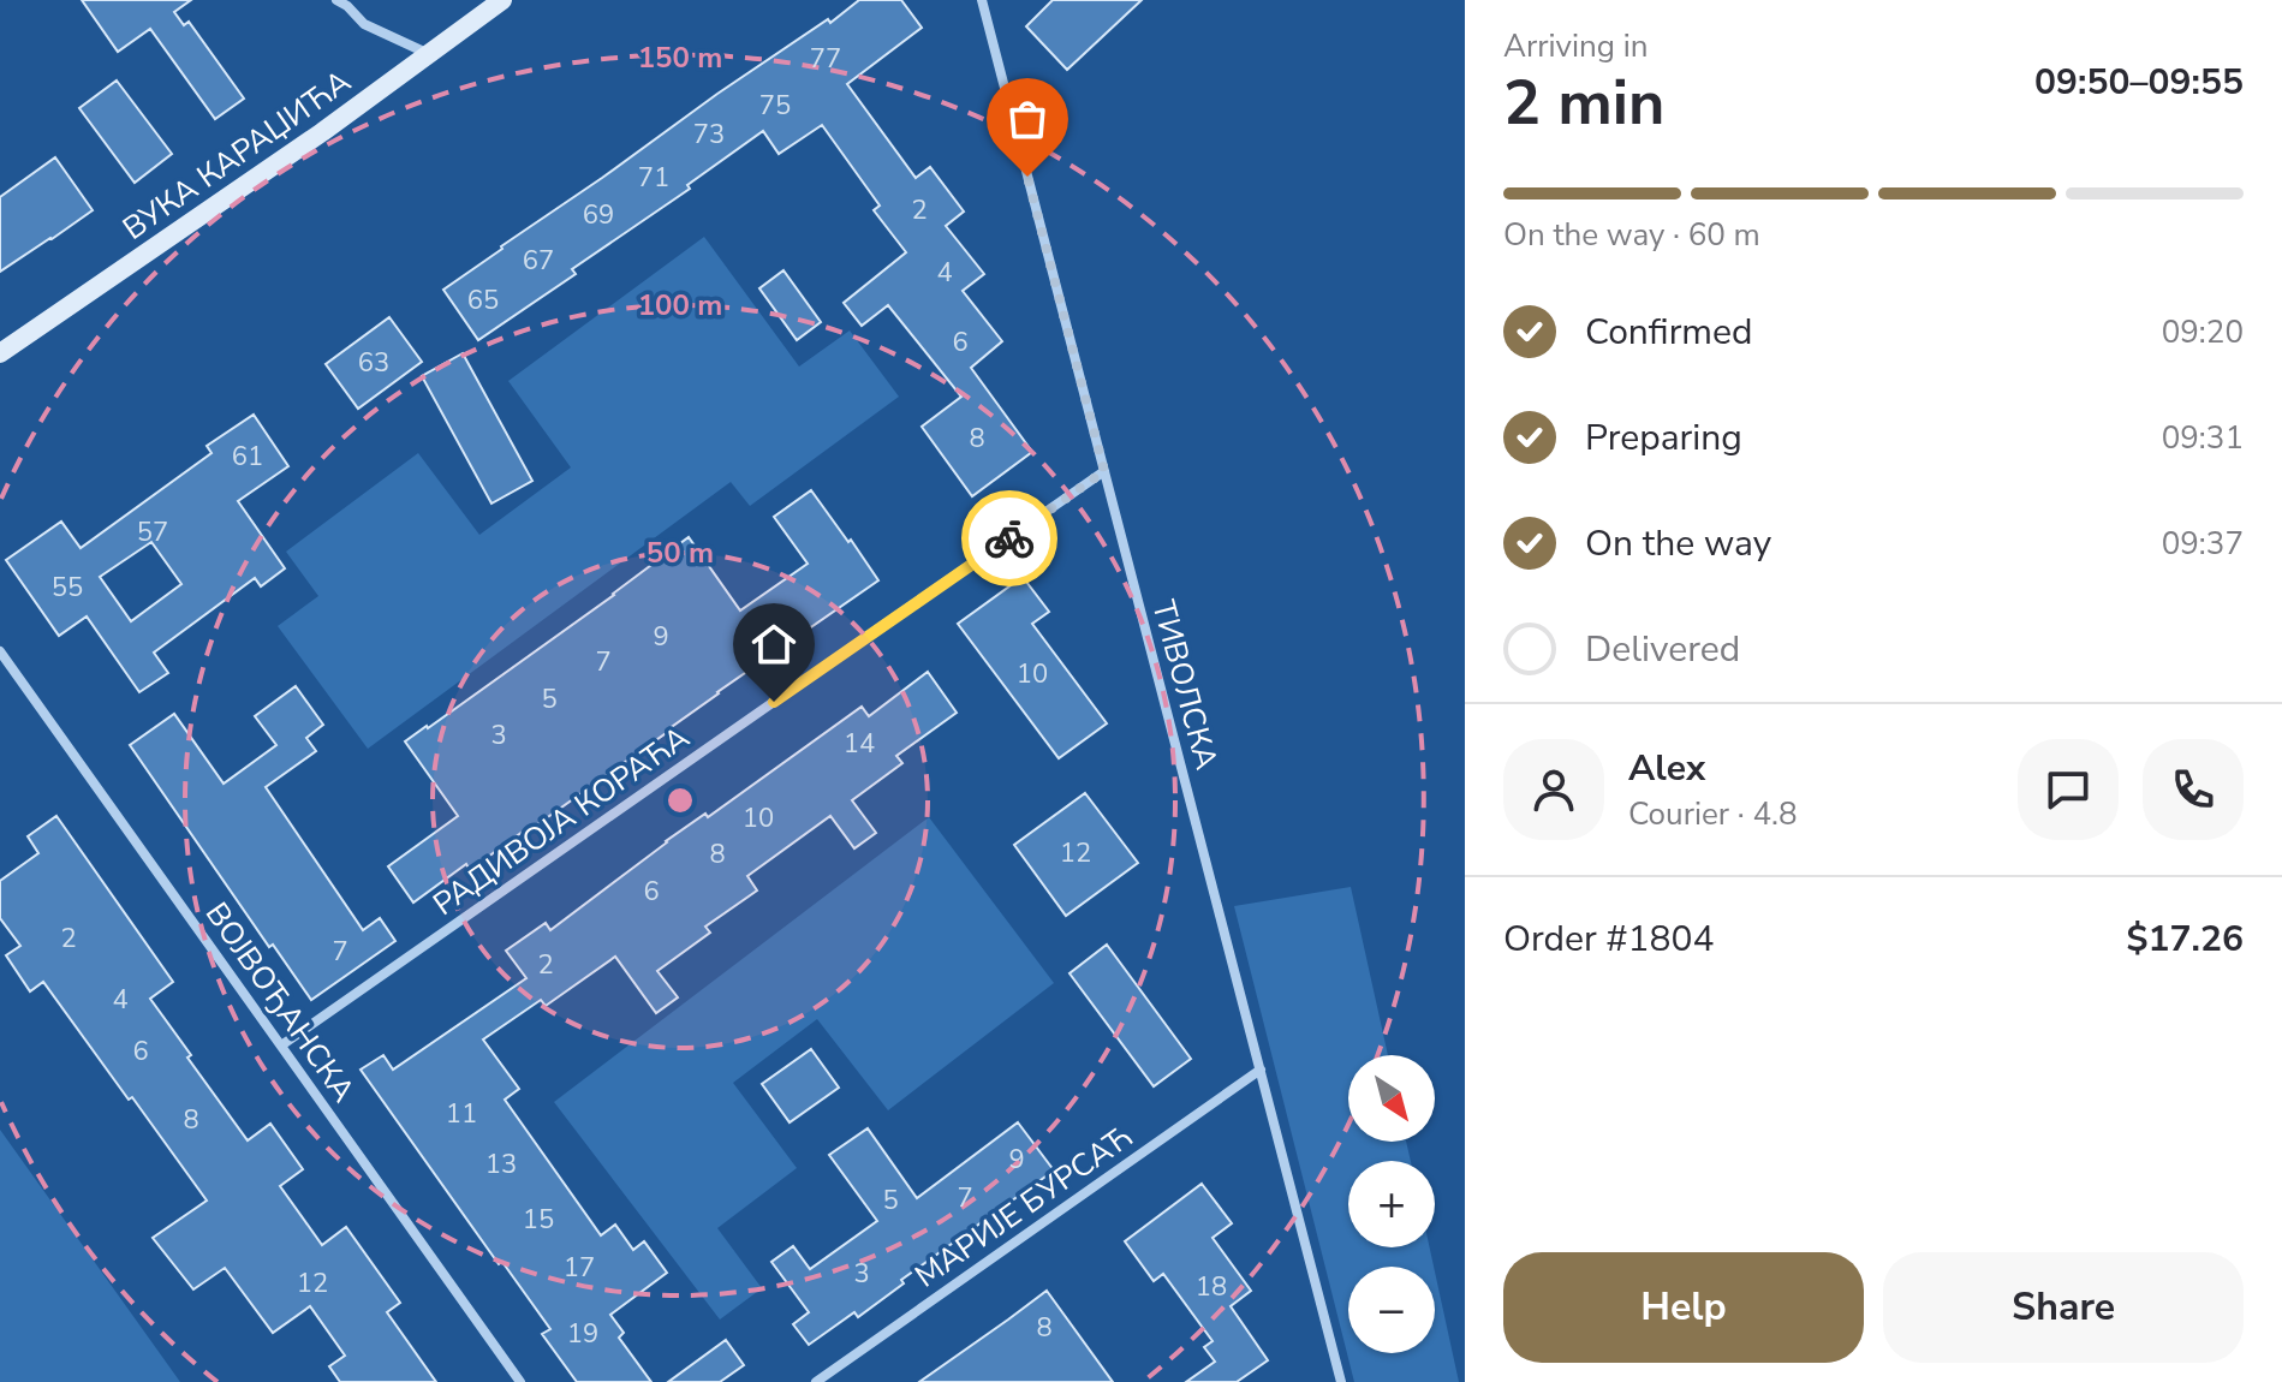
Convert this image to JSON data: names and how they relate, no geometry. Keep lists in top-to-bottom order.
{
  "streets": {
    "main road": ["ВУКА КАРАЏИЋА"],
    "street": [
      "ТИВОЛСКА",
      "РАДИВОЈА КОРАЋА",
      "ВОЈВОЂАНСКА",
      "МАРИЈЕ БУРСАЋ"
    ]
  },
  "crossings": [
    ["ТИВОЛСКА", "РАДИВОЈА КОРАЋА"],
    ["ТИВОЛСКА", "МАРИЈЕ БУРСАЋ"],
    ["РАДИВОЈА КОРАЋА", "ВОЈВОЂАНСКА"]
  ],
  "house_numbers": [
    "77",
    "75",
    "73",
    "71",
    "2",
    "69",
    "67",
    "4",
    "65",
    "6",
    "63",
    "8",
    "61",
    "57",
    "55",
    "9",
    "7",
    "10",
    "5",
    "3",
    "14",
    "10",
    "12",
    "8",
    "6",
    "2",
    "7",
    "2",
    "4",
    "6",
    "11",
    "8",
    "9",
    "13",
    "7",
    "5",
    "15",
    "17",
    "3",
    "12",
    "18",
    "8",
    "19"
  ],
  "north": "bottom right",
  "page": {
    "heading": ["2 min", "Arriving in", "09:50–09:55"],
    "panel": [
      "Alex",
      "Courier · 4.8",
      "Order #1804",
      "$17.26"
    ],
    "bar": "On the way · 60 m",
    "list": [
      ["Confirmed", "09:20"],
      ["Preparing", "09:31"],
      ["On the way", "09:37"],
      "Delivered"
    ],
    "map_buttons": ["+", "−"],
    "buttons": ["Help", "Share"]
  },
  "rings": ["150 m", "100 m", "50 m"]
}
